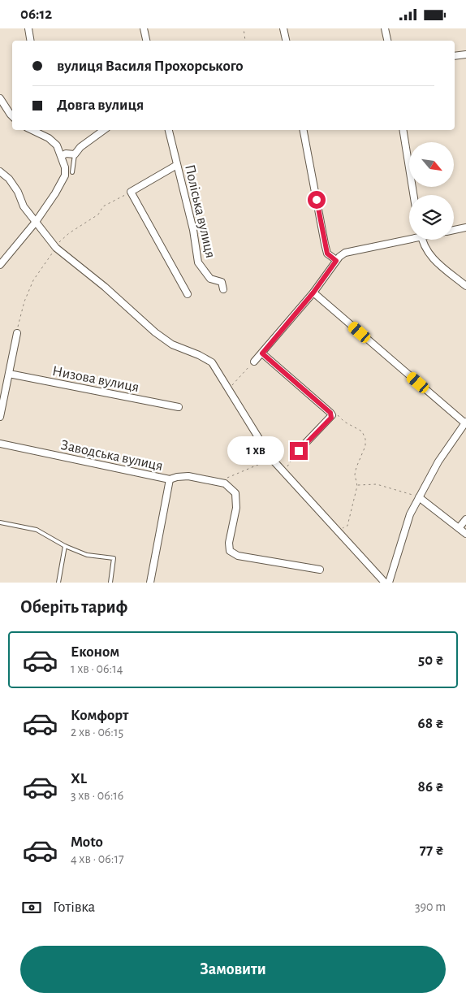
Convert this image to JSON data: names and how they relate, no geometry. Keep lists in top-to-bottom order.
{
  "streets": {
    "street": ["Поліська вулиця", "Низова вулиця", "Заводська вулиця"]
  },
  "north": "bottom right",
  "page": {
    "status": "06:12",
    "banner": ["вулиця Василя Прохорського", "Довга вулиця"],
    "bubble": "1 хв",
    "heading": "Оберіть тариф",
    "list": [
      {
        "name": "Економ",
        "note": "1 хв · 06:14",
        "value": "50 ₴"
      },
      {
        "name": "Комфорт",
        "note": "2 хв · 06:15",
        "value": "68 ₴"
      },
      {
        "name": "XL",
        "note": "3 хв · 06:16",
        "value": "86 ₴"
      },
      {
        "name": "Moto",
        "note": "4 хв · 06:17",
        "value": "77 ₴"
      }
    ],
    "pay": ["Готівка", "390 m"],
    "buttons": "Замовити"
  }
}
